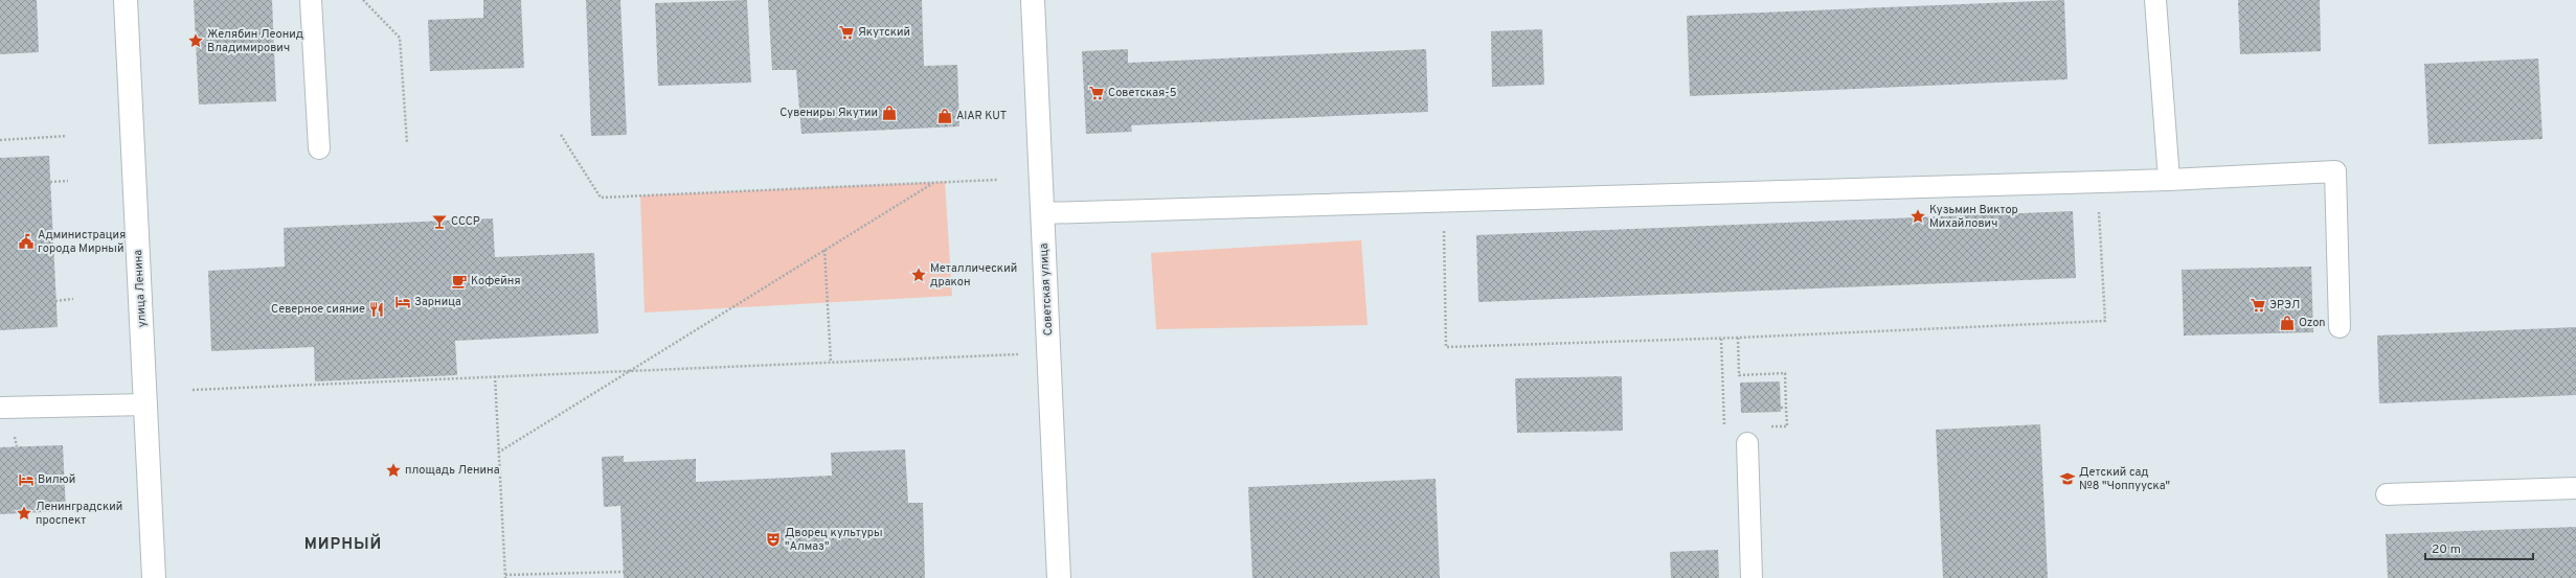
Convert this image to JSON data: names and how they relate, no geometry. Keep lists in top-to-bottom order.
{
  "streets": {
    "street": ["улица Ленина", "Советская улица"]
  },
  "districts": ["МИРНЫЙ"],
  "places": {
    "supermarket": ["Якутский", "Советская-5", "ЭРЭЛ"],
    "place": [
      "Желябин Леонид Владимирович",
      "Кузьмин Виктор Михайлович",
      "Металлический дракон",
      "площадь Ленина",
      "Ленинградский проспект"
    ],
    "shop": ["Сувениры Якутии", "AIAR KUT", "Ozon"],
    "bar": ["СССР"],
    "public building": ["Администрация города Мирный"],
    "cafe": ["Кофейня"],
    "hotel": ["Зарница", "Вилюй"],
    "restaurant": ["Северное сияние"],
    "school or university": ["Детский сад №8 \"Чоппууска\""],
    "theatre": ["Дворец культуры \"Алмаз\""]
  },
  "scale_bar": "20 m"
}
